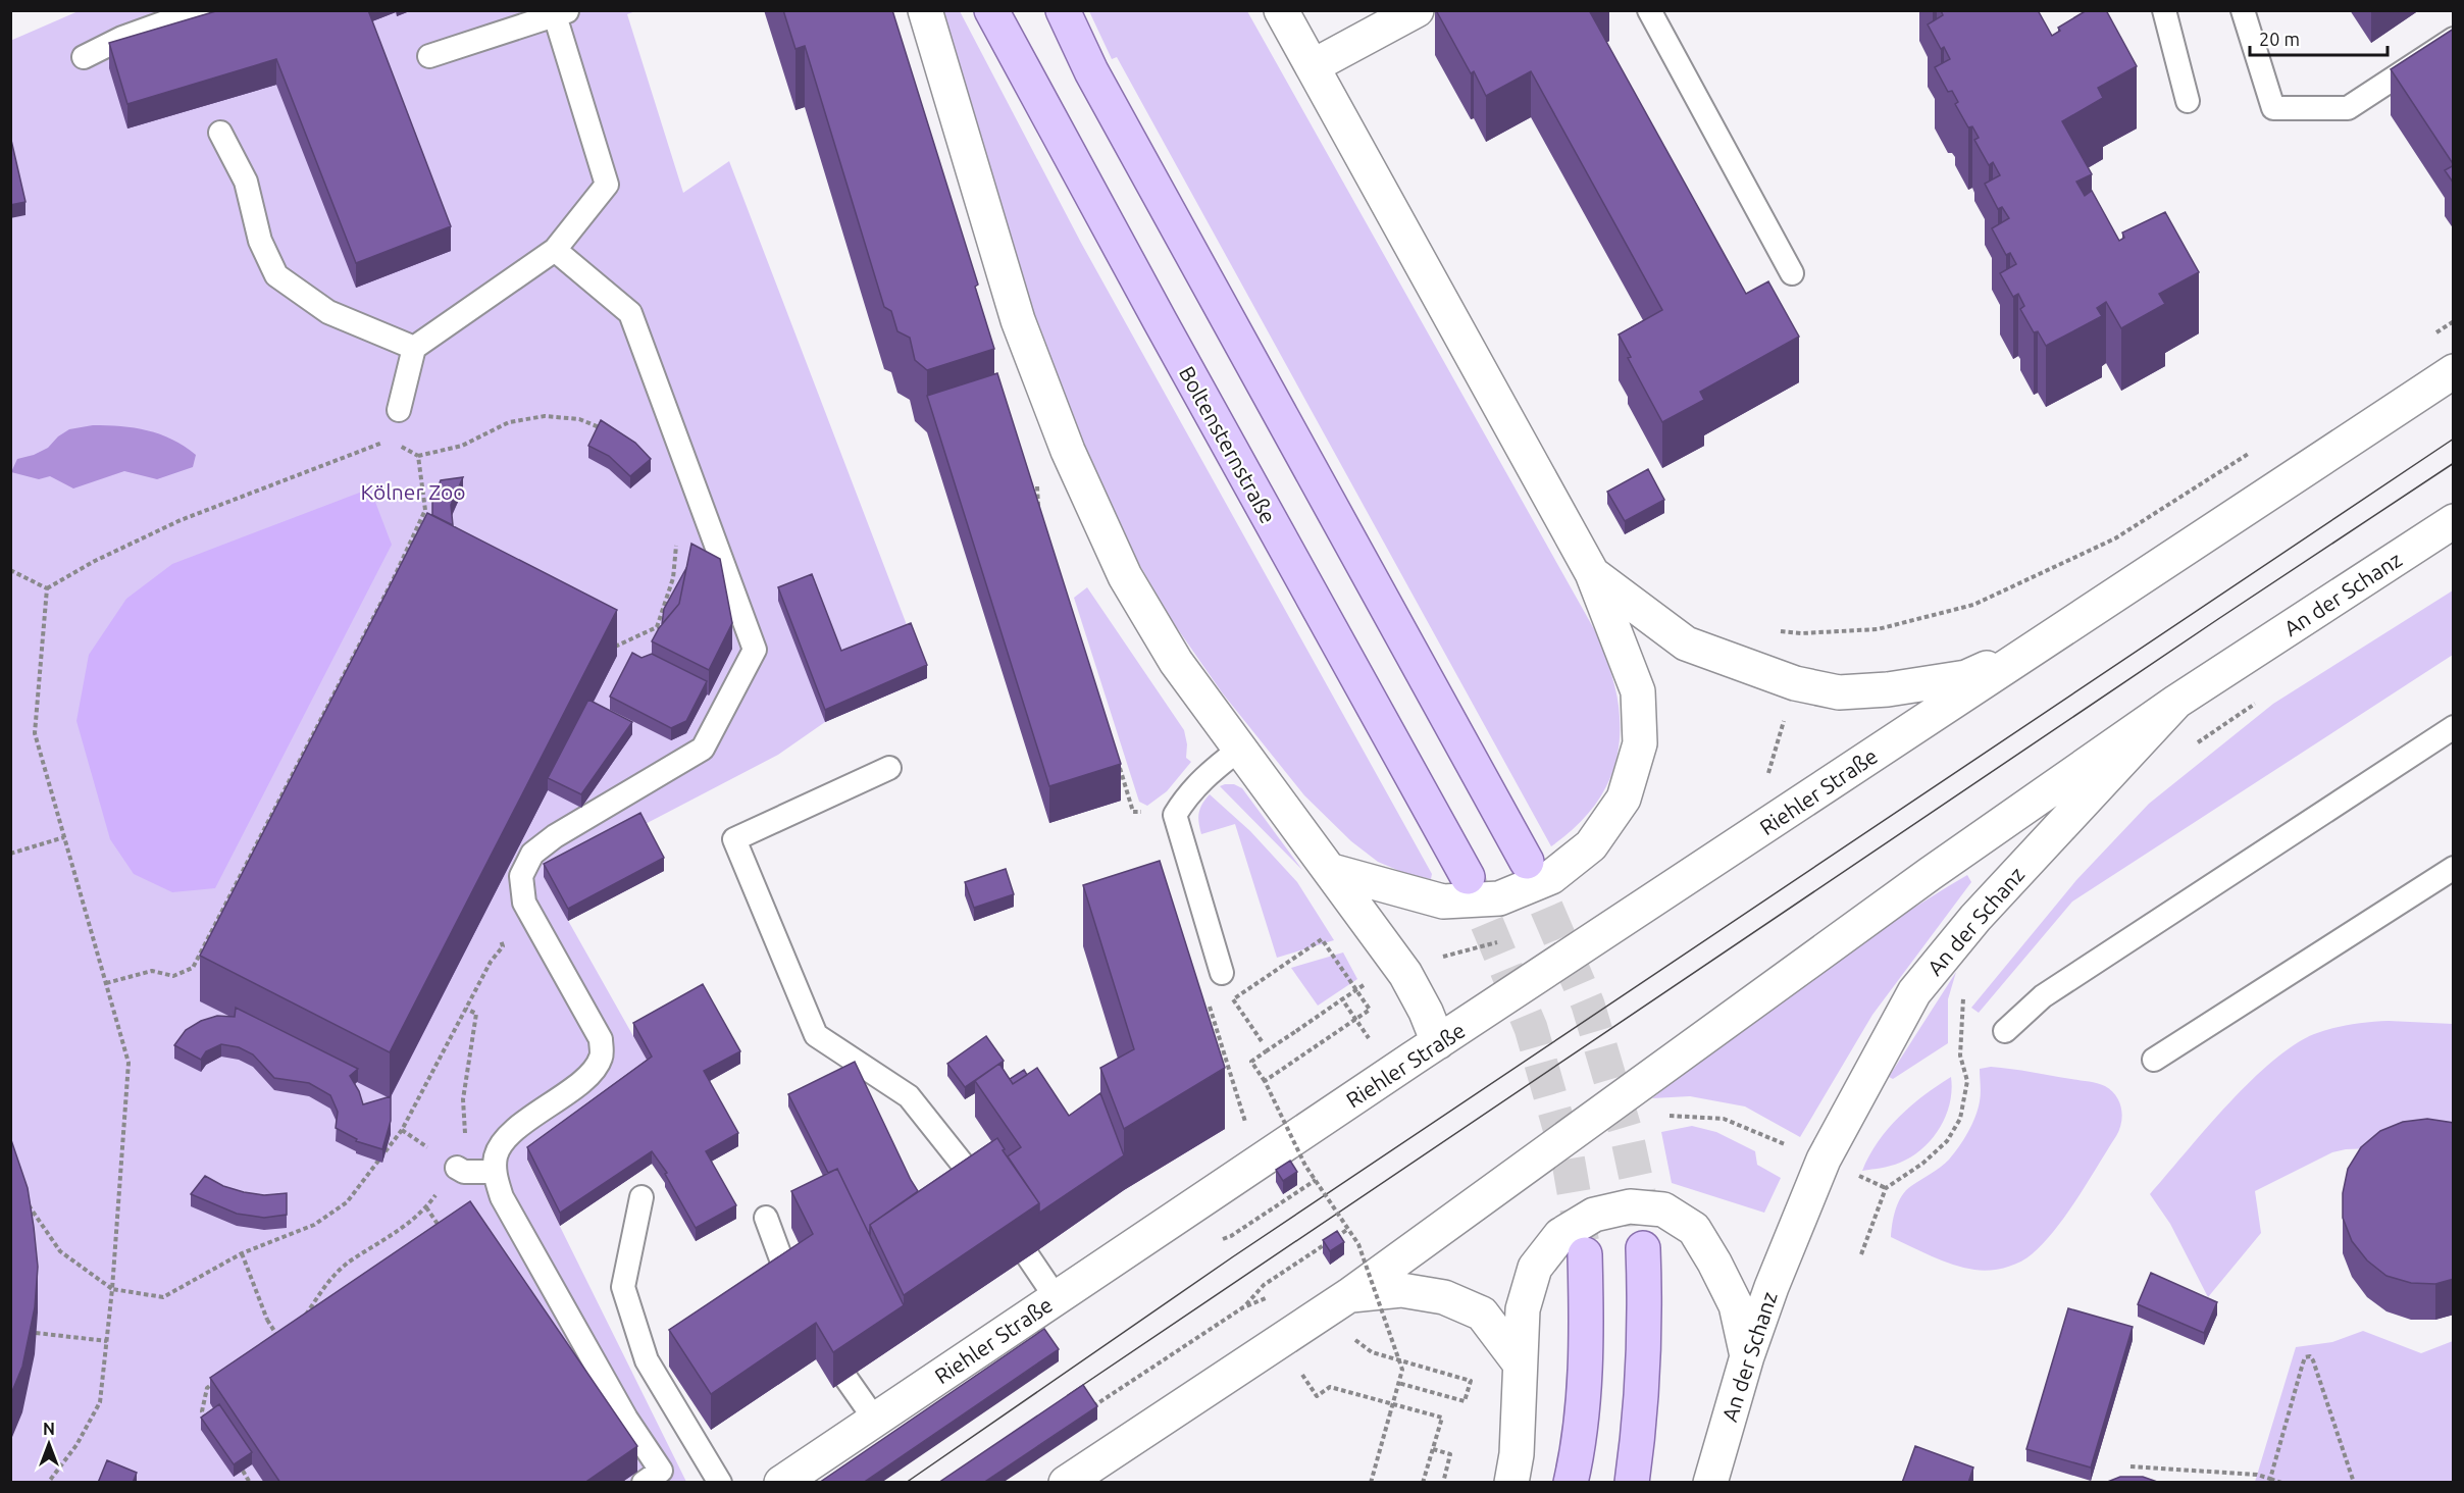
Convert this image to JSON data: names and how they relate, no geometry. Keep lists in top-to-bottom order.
{
  "streets": {
    "main road": ["Boltensternstraße", "An der Schanz", "Riehler Straße"]
  },
  "parks": ["Kölner Zoo"],
  "scale_bar": "20 m",
  "north": "top"
}
